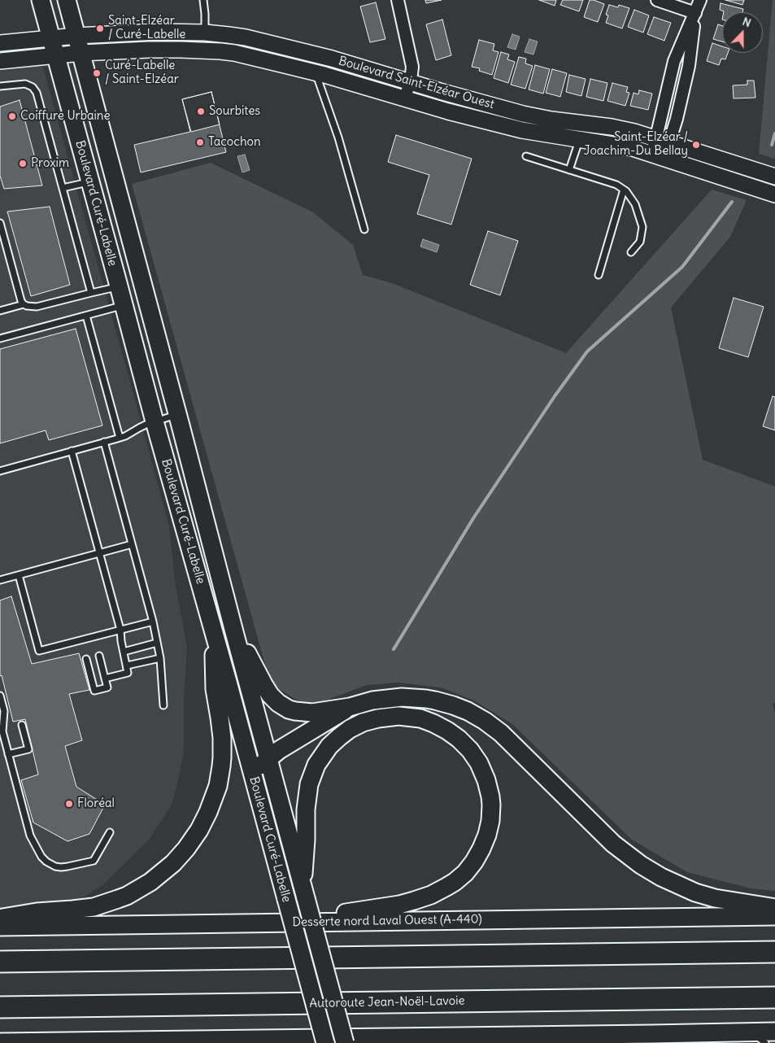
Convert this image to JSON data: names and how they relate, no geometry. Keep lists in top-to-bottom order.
{
  "streets": {
    "highway": ["Autoroute Jean-Noël-Lavoie"],
    "main road": ["Boulevard Curé-Labelle", "Desserte nord Laval Ouest (A-440)"],
    "street": ["Boulevard Saint-Elzéar Ouest"]
  },
  "crossings": [
    ["Boulevard Saint-Elzéar Ouest", "Boulevard Curé-Labelle"]
  ],
  "places": [
    "Saint-Elzéar / Curé-Labelle",
    "Curé-Labelle / Saint-Elzéar",
    "Sourbites",
    "Coiffure Urbaine",
    "Tacochon",
    "Saint-Elzéar / Joachim-Du Bellay",
    "Proxim",
    "Floréal"
  ],
  "north": "top"
}
